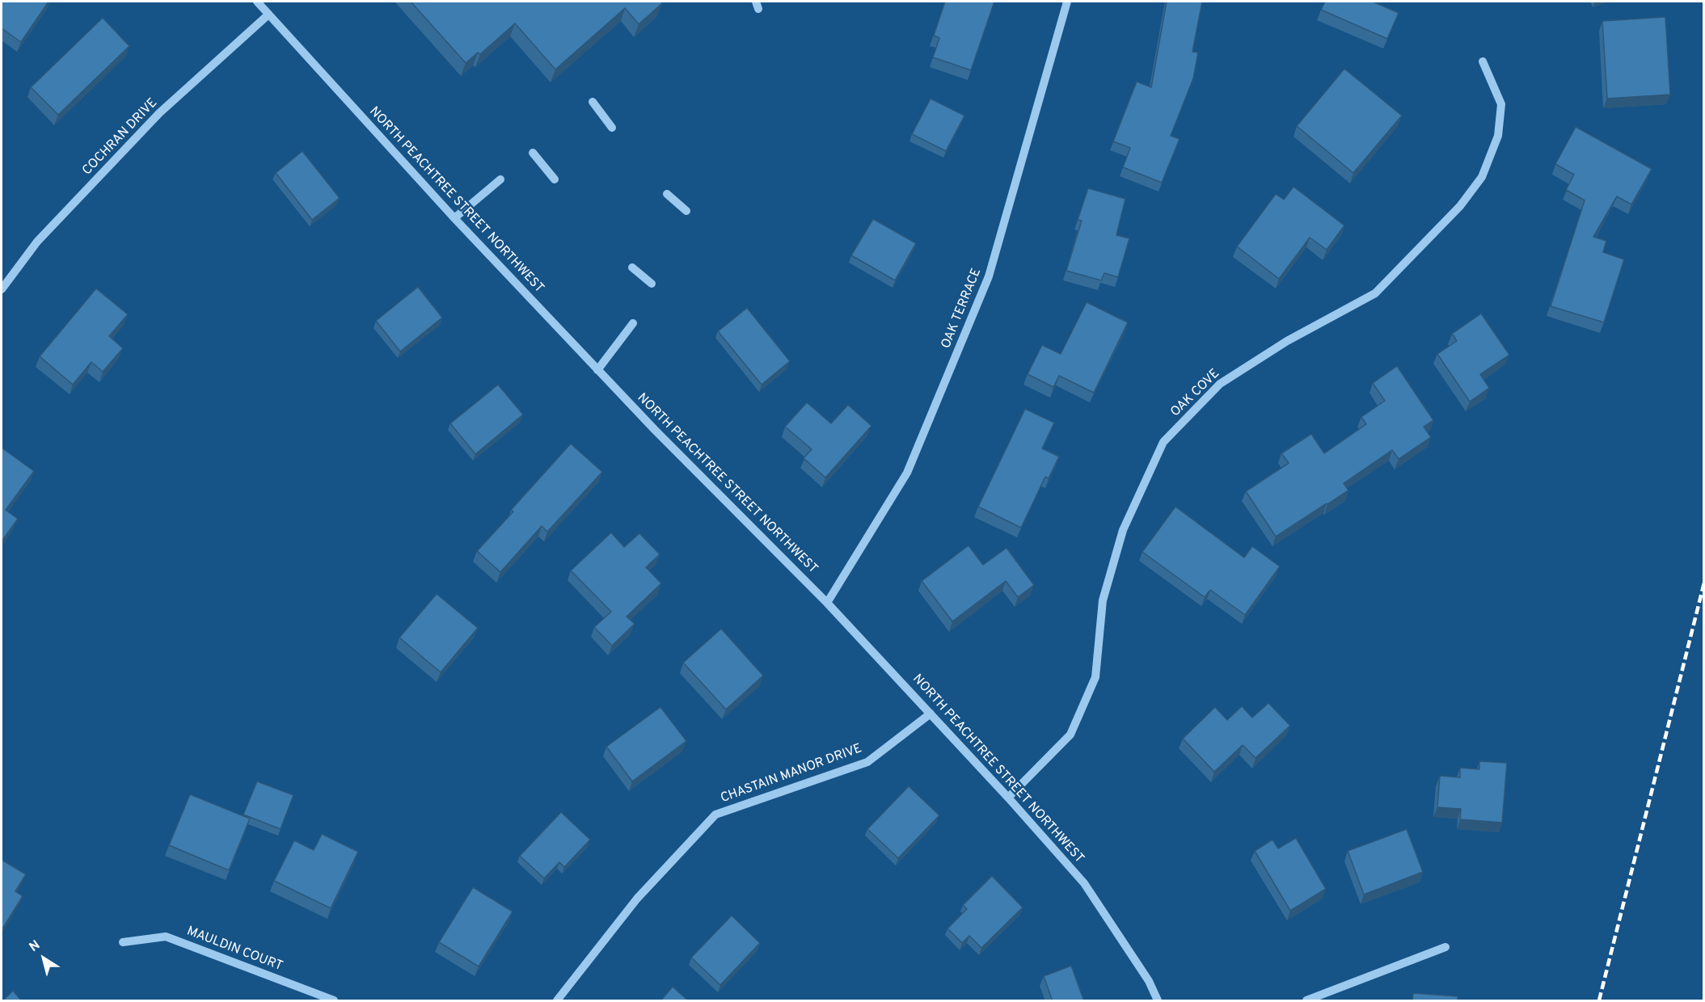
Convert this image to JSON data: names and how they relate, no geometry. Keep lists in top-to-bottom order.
{
  "streets": {
    "street": [
      "COCHRAN DRIVE",
      "NORTH PEACHTREE STREET NORTHWEST",
      "OAK TERRACE",
      "OAK COVE",
      "CHASTAIN MANOR DRIVE",
      "MAULDIN COURT"
    ]
  },
  "crossings": [
    ["COCHRAN DRIVE", "NORTH PEACHTREE STREET NORTHWEST"],
    ["NORTH PEACHTREE STREET NORTHWEST", "OAK TERRACE"],
    ["NORTH PEACHTREE STREET NORTHWEST", "OAK COVE"],
    ["NORTH PEACHTREE STREET NORTHWEST", "CHASTAIN MANOR DRIVE"]
  ],
  "north": "top left"
}
